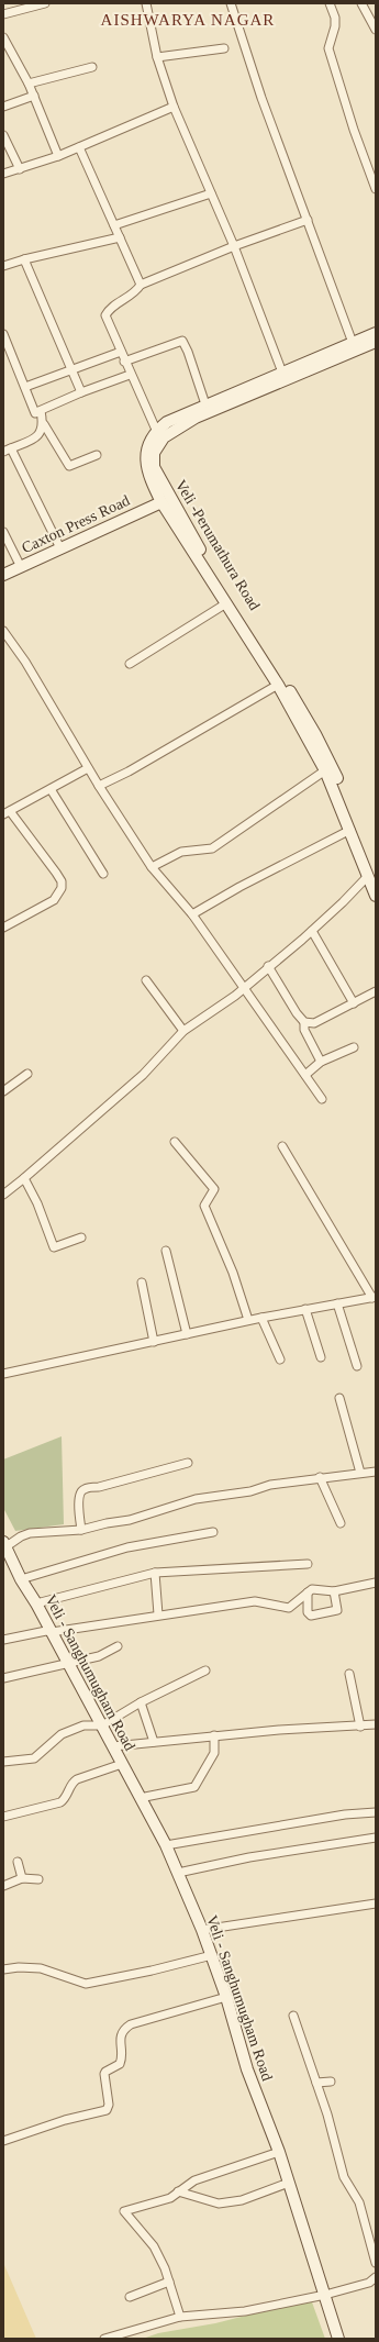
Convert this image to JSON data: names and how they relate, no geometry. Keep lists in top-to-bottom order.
{
  "streets": {
    "main road": ["Caxton Press Road", "Veli -Perumathura Road", "Veli - Sanghumugham Road"]
  },
  "districts": ["AISHWARYA NAGAR"]
}
